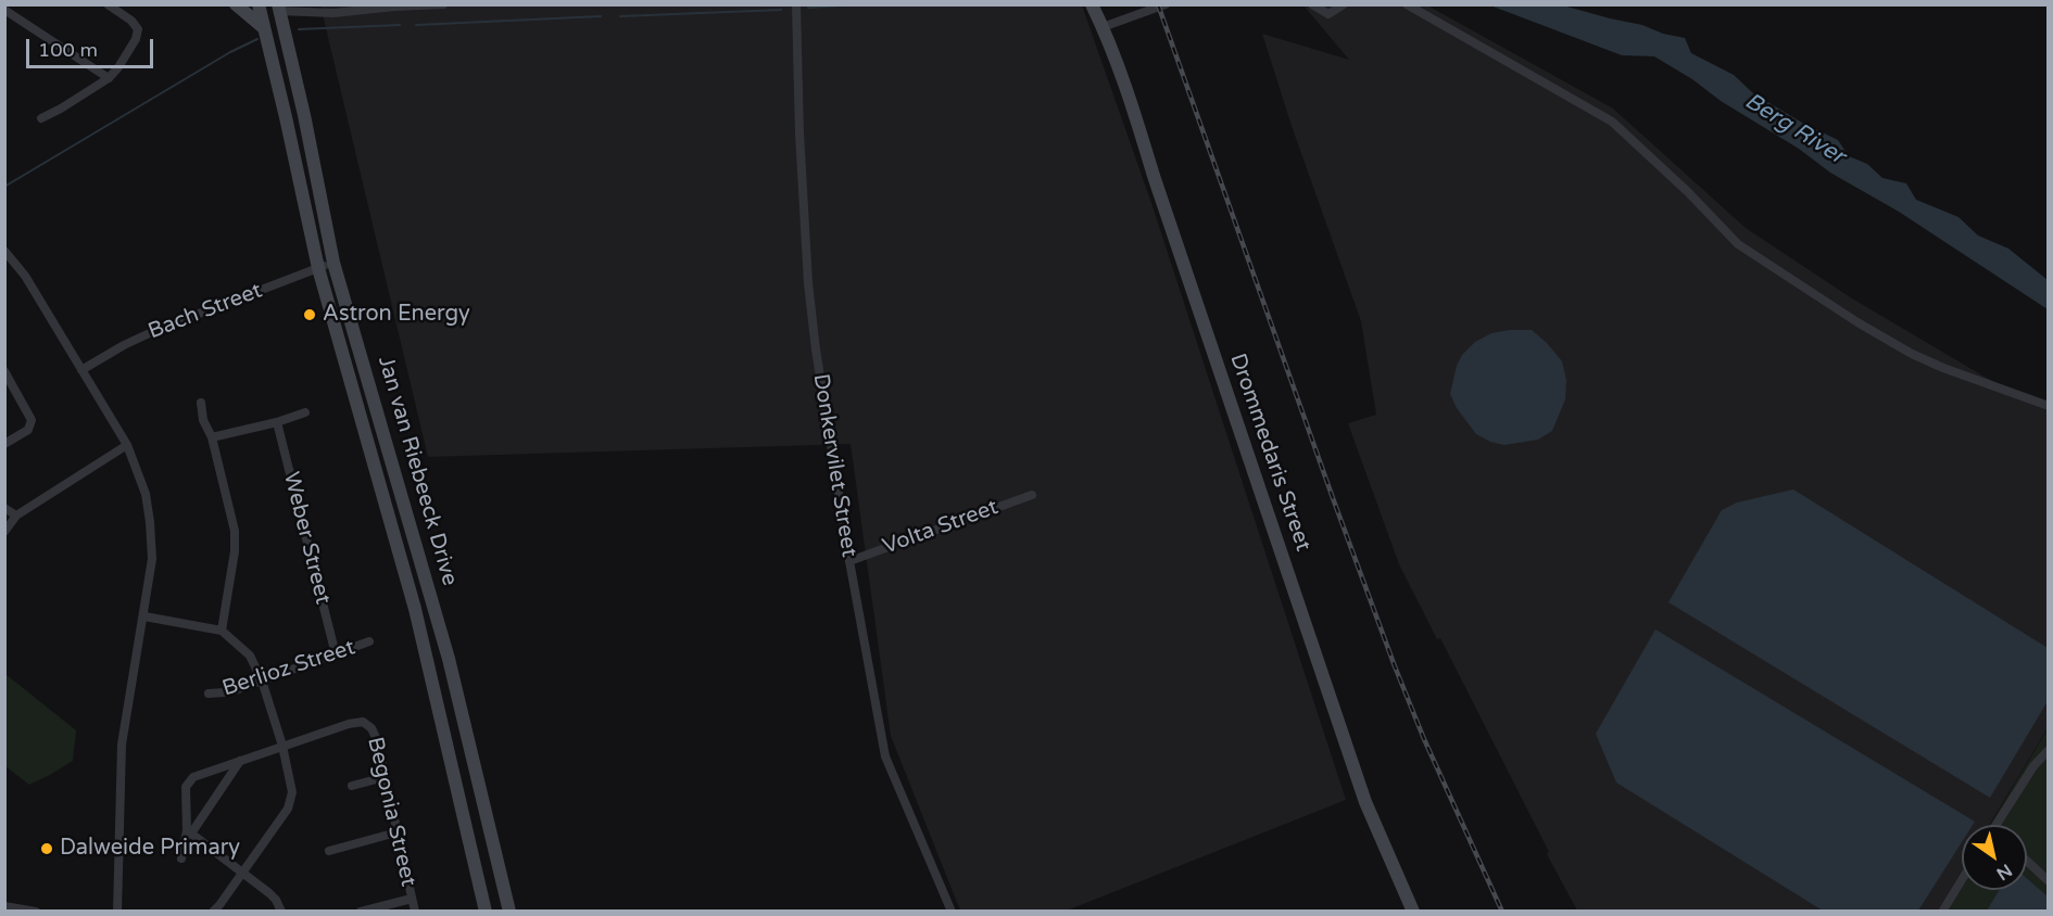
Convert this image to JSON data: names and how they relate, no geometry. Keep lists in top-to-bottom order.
{
  "streets": {
    "main road": ["Drommedaris Street", "Jan van Riebeeck Drive"],
    "street": [
      "Bach Street",
      "Donkervilet Street",
      "Volta Street",
      "Weber Street",
      "Berlioz Street",
      "Begonia Street"
    ]
  },
  "crossings": [
    ["Bach Street", "Jan van Riebeeck Drive"],
    ["Donkervilet Street", "Volta Street"],
    ["Weber Street", "Berlioz Street"]
  ],
  "water": ["Berg River"],
  "places": ["Astron Energy", "Dalweide Primary"],
  "scale_bar": "100 m",
  "north": "bottom right"
}
